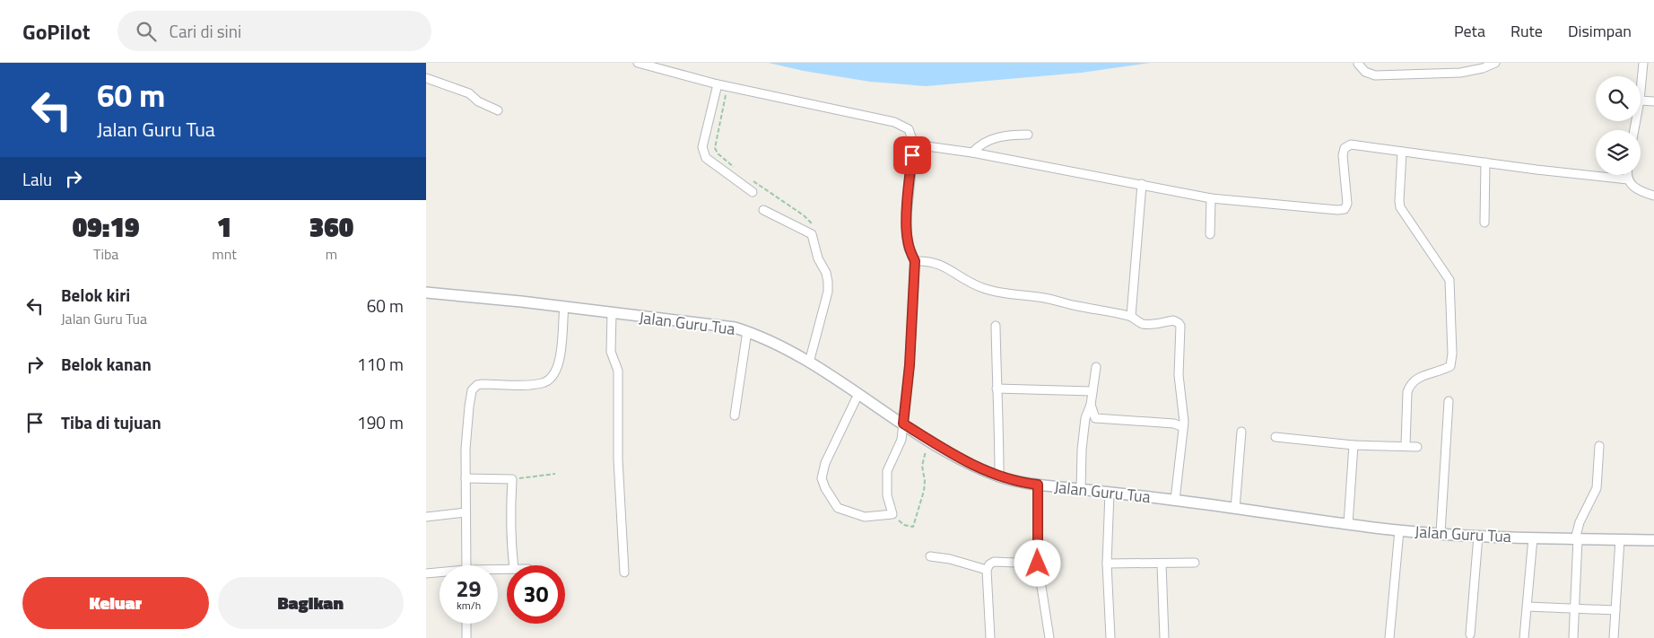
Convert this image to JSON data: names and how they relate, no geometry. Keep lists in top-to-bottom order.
{
  "streets": {
    "main road": ["Jalan Guru Tua"]
  },
  "page": {
    "header": "GoPilot",
    "search": "Cari di sini",
    "nav": ["Peta", "Rute", "Disimpan"],
    "turn": ["60 m", "Jalan Guru Tua"],
    "then": "Lalu",
    "eta": [
      "09:19",
      "Tiba",
      "1",
      "mnt",
      "360",
      "m"
    ],
    "list": [
      {
        "name": "Belok kiri",
        "note": "Jalan Guru Tua",
        "value": "60 m"
      },
      {
        "name": "Belok kanan",
        "value": "110 m"
      },
      {
        "name": "Tiba di tujuan",
        "value": "190 m"
      }
    ],
    "speed": "29 km/h",
    "limit": "30",
    "buttons": ["Keluar", "Bagikan"]
  }
}
